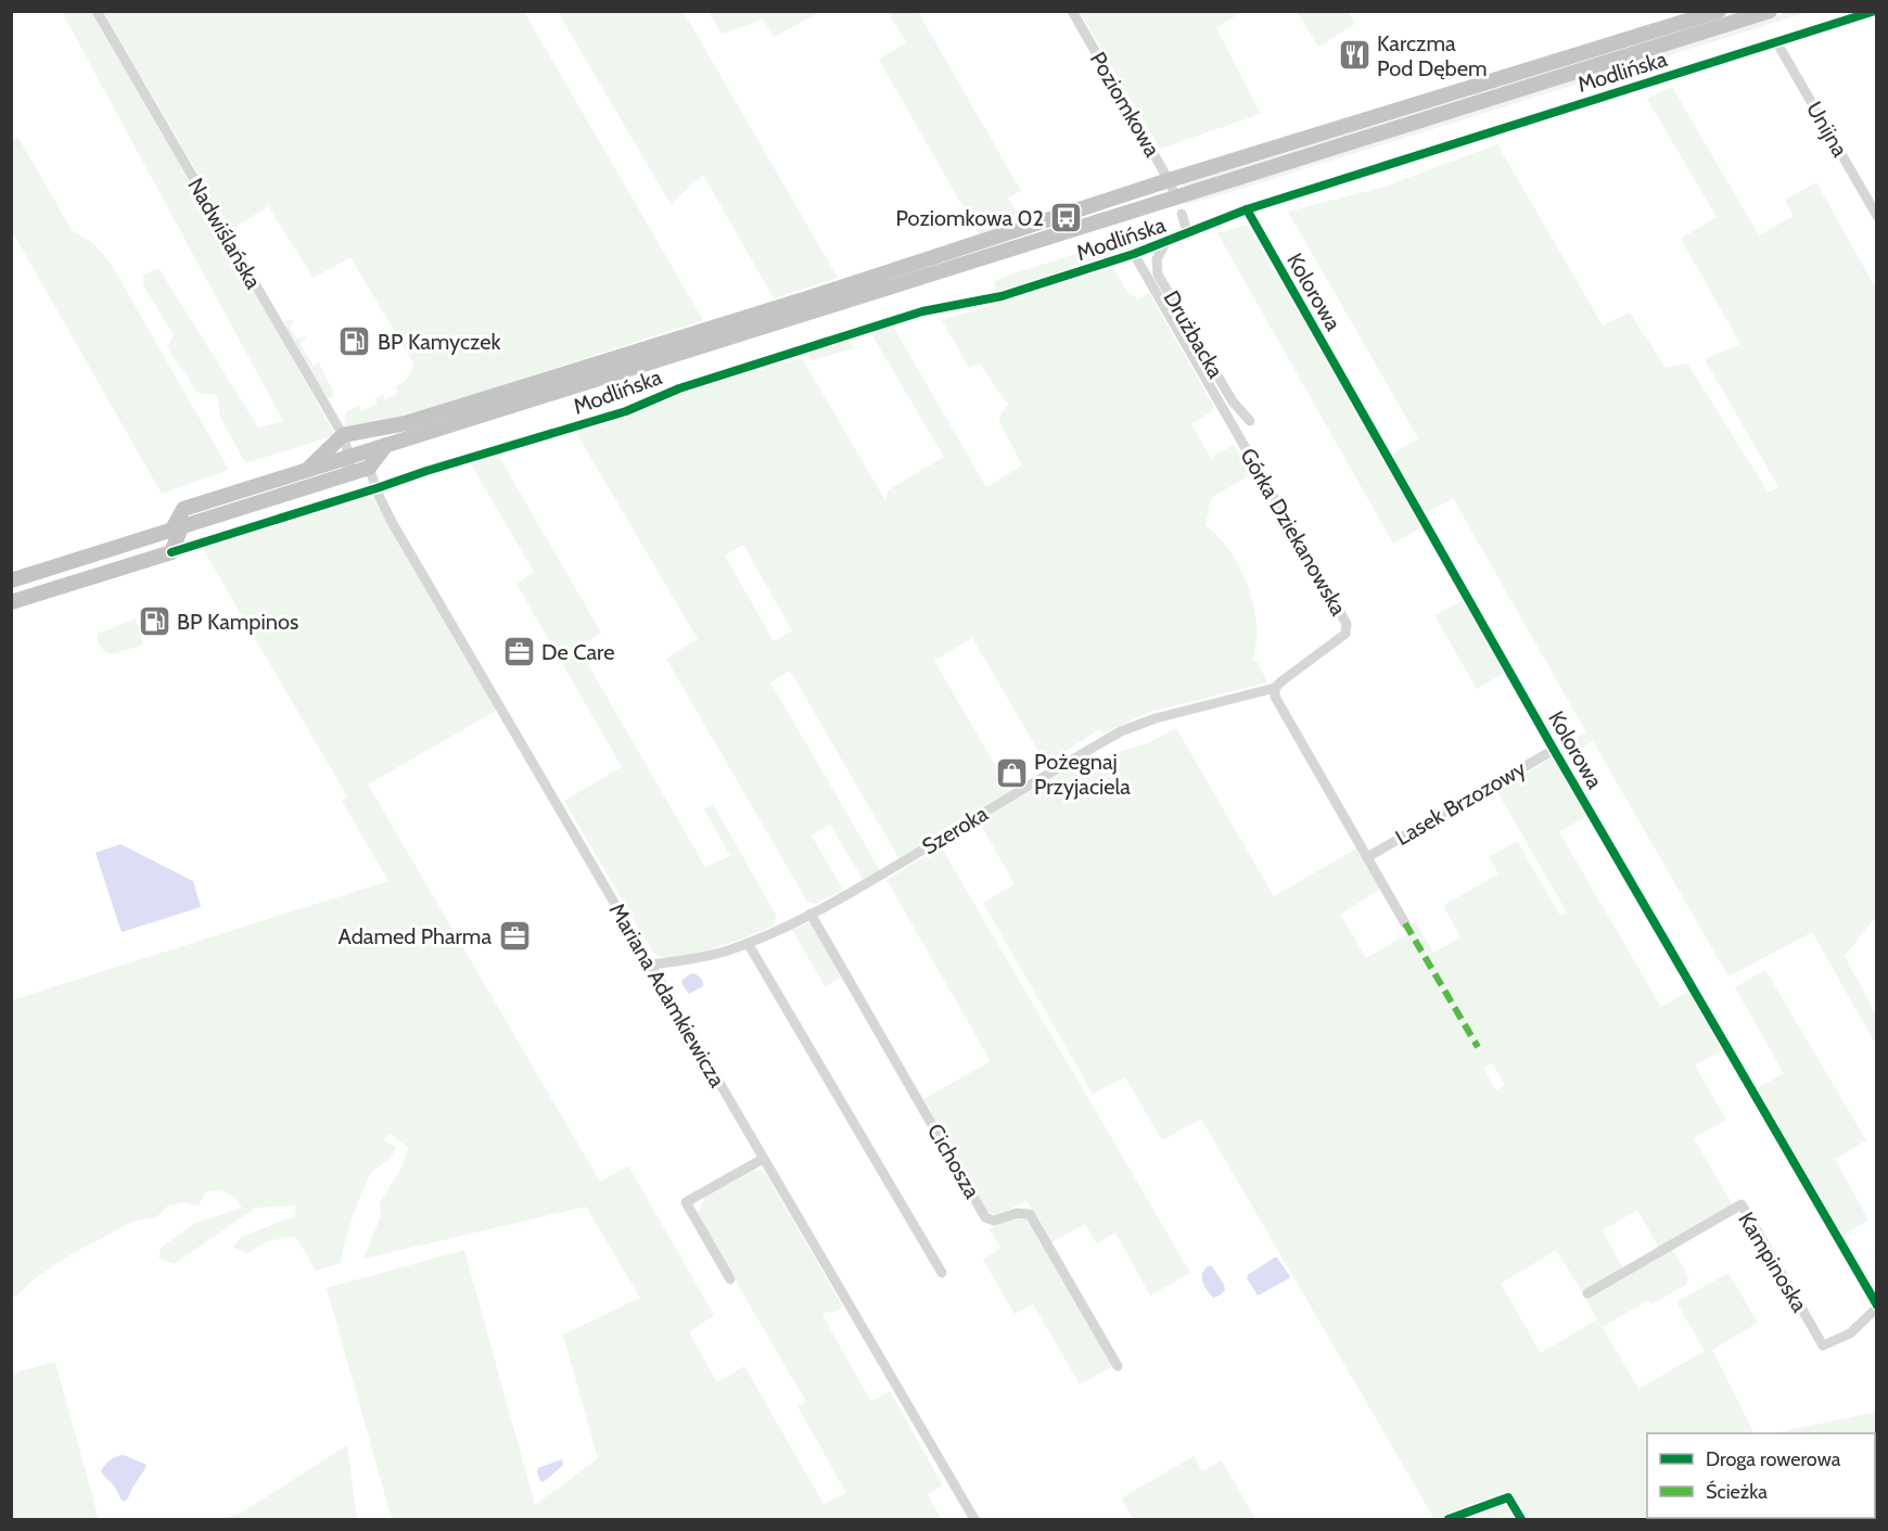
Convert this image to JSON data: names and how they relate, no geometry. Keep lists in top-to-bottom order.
{
  "streets": {
    "street": [
      "Modlińska",
      "Poziomkowa",
      "Unijna",
      "Nadwiślańska",
      "Kolorowa",
      "Drużbacka",
      "Górka Dziekanowska",
      "Lasek Brzozowy",
      "Szeroka",
      "Mariana Adamkiewicza",
      "Cichosza",
      "Kampinoska"
    ]
  },
  "crossings": [
    ["Modlińska", "Unijna"],
    ["Modlińska", "Kolorowa"],
    ["Modlińska", "Drużbacka"],
    ["Modlińska", "Górka Dziekanowska"],
    ["Modlińska", "Mariana Adamkiewicza"],
    ["Kolorowa", "Lasek Brzozowy"],
    ["Kolorowa", "Kampinoska"],
    ["Górka Dziekanowska", "Szeroka"],
    ["Szeroka", "Mariana Adamkiewicza"],
    ["Szeroka", "Cichosza"]
  ],
  "places": {
    "restaurant": ["Karczma Pod Dębem"],
    "bus stop": ["Poziomkowa 02"],
    "fuel station": ["BP Kamyczek", "BP Kampinos"],
    "office": ["De Care", "Adamed Pharma"],
    "shop": ["Pożegnaj Przyjaciela"]
  },
  "legend": ["Droga rowerowa", "Ścieżka"]
}
